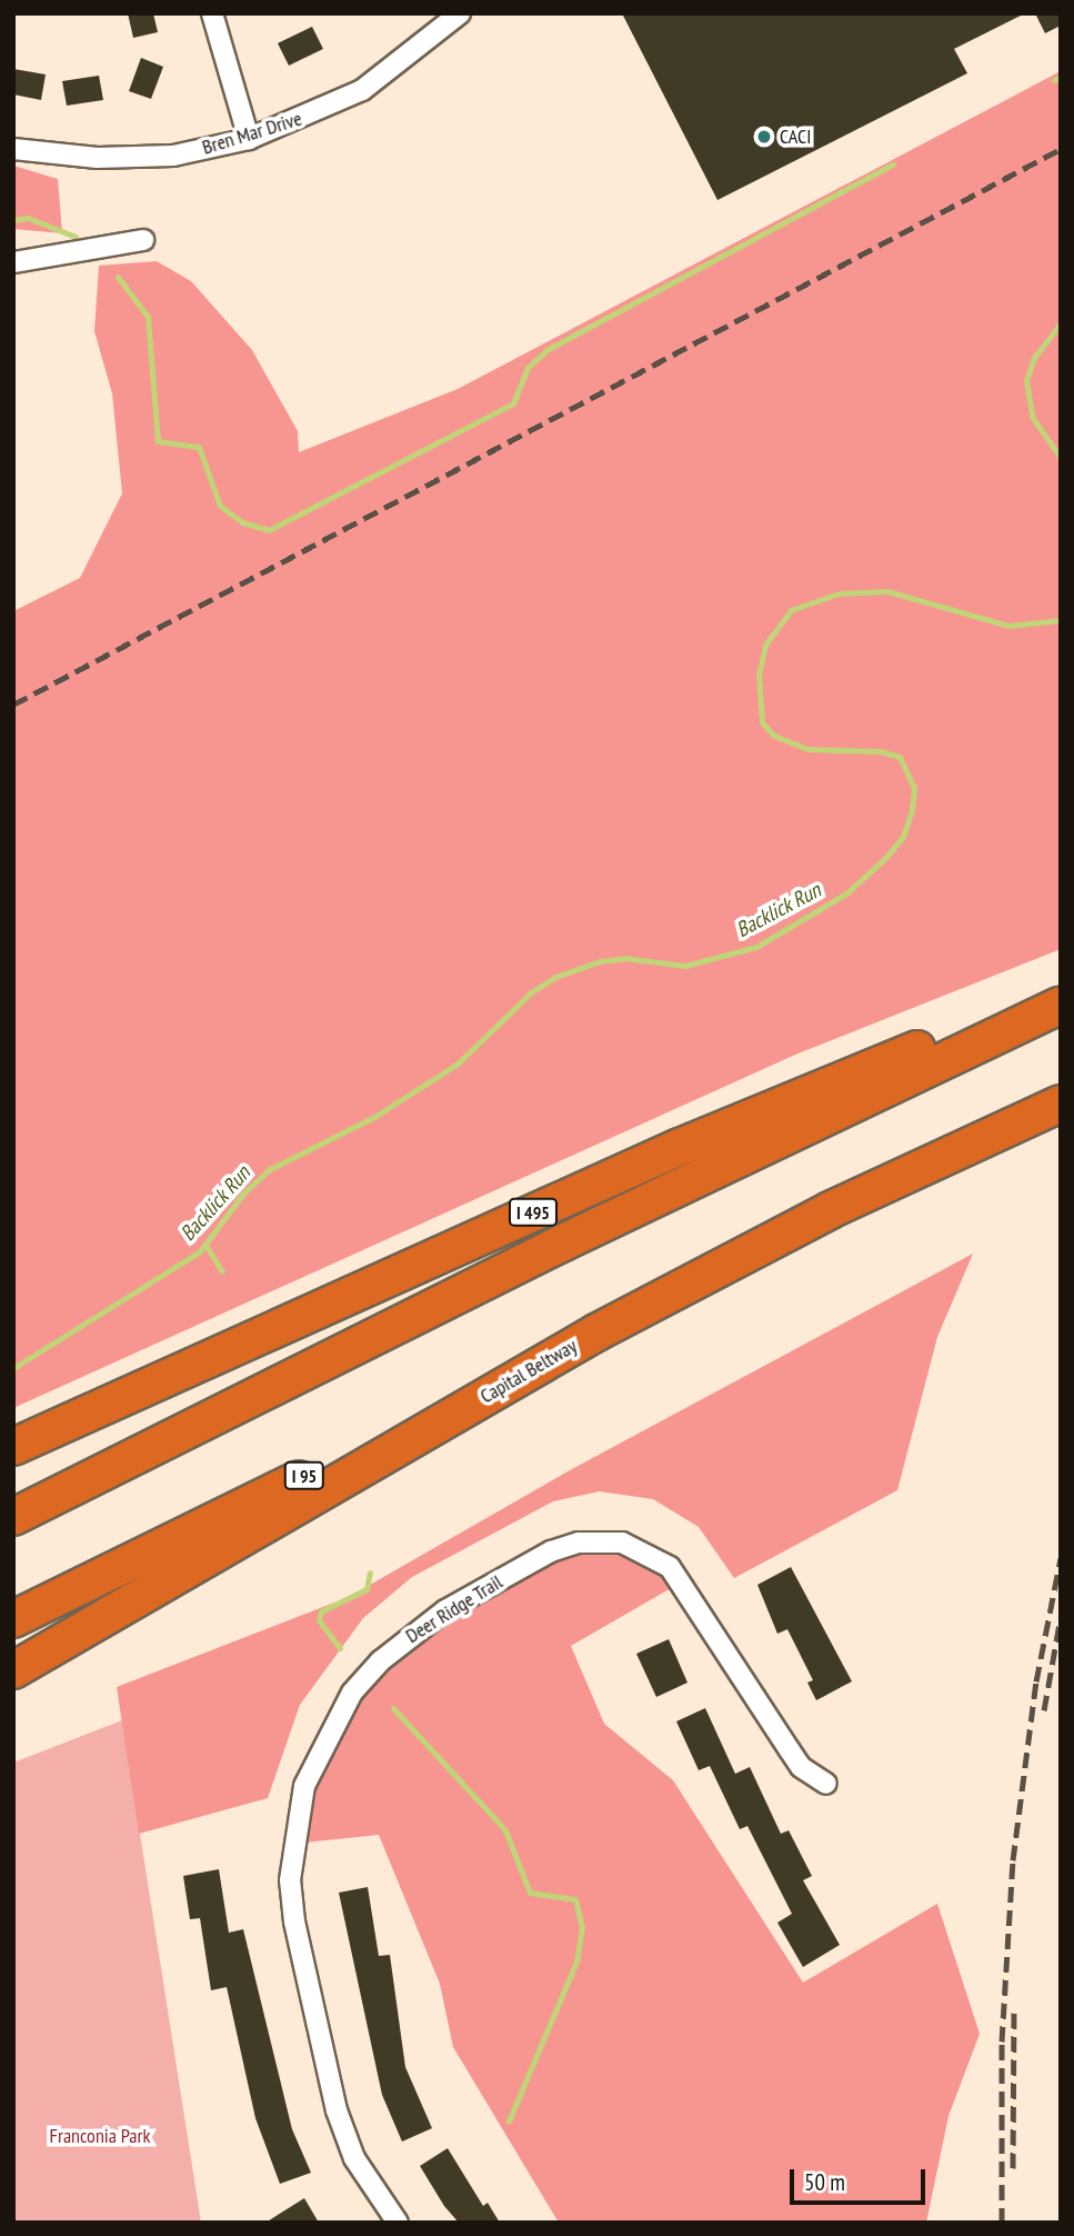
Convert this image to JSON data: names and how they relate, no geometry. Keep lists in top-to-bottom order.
{
  "streets": {
    "highway": ["I 495", "Capital Beltway", "I 95"],
    "street": ["Bren Mar Drive", "Deer Ridge Trail"]
  },
  "crossings": [
    ["Capital Beltway", "I 95"]
  ],
  "water": ["Backlick Run"],
  "parks": ["Franconia Park"],
  "places": ["CACI"],
  "scale_bar": "50 m"
}
